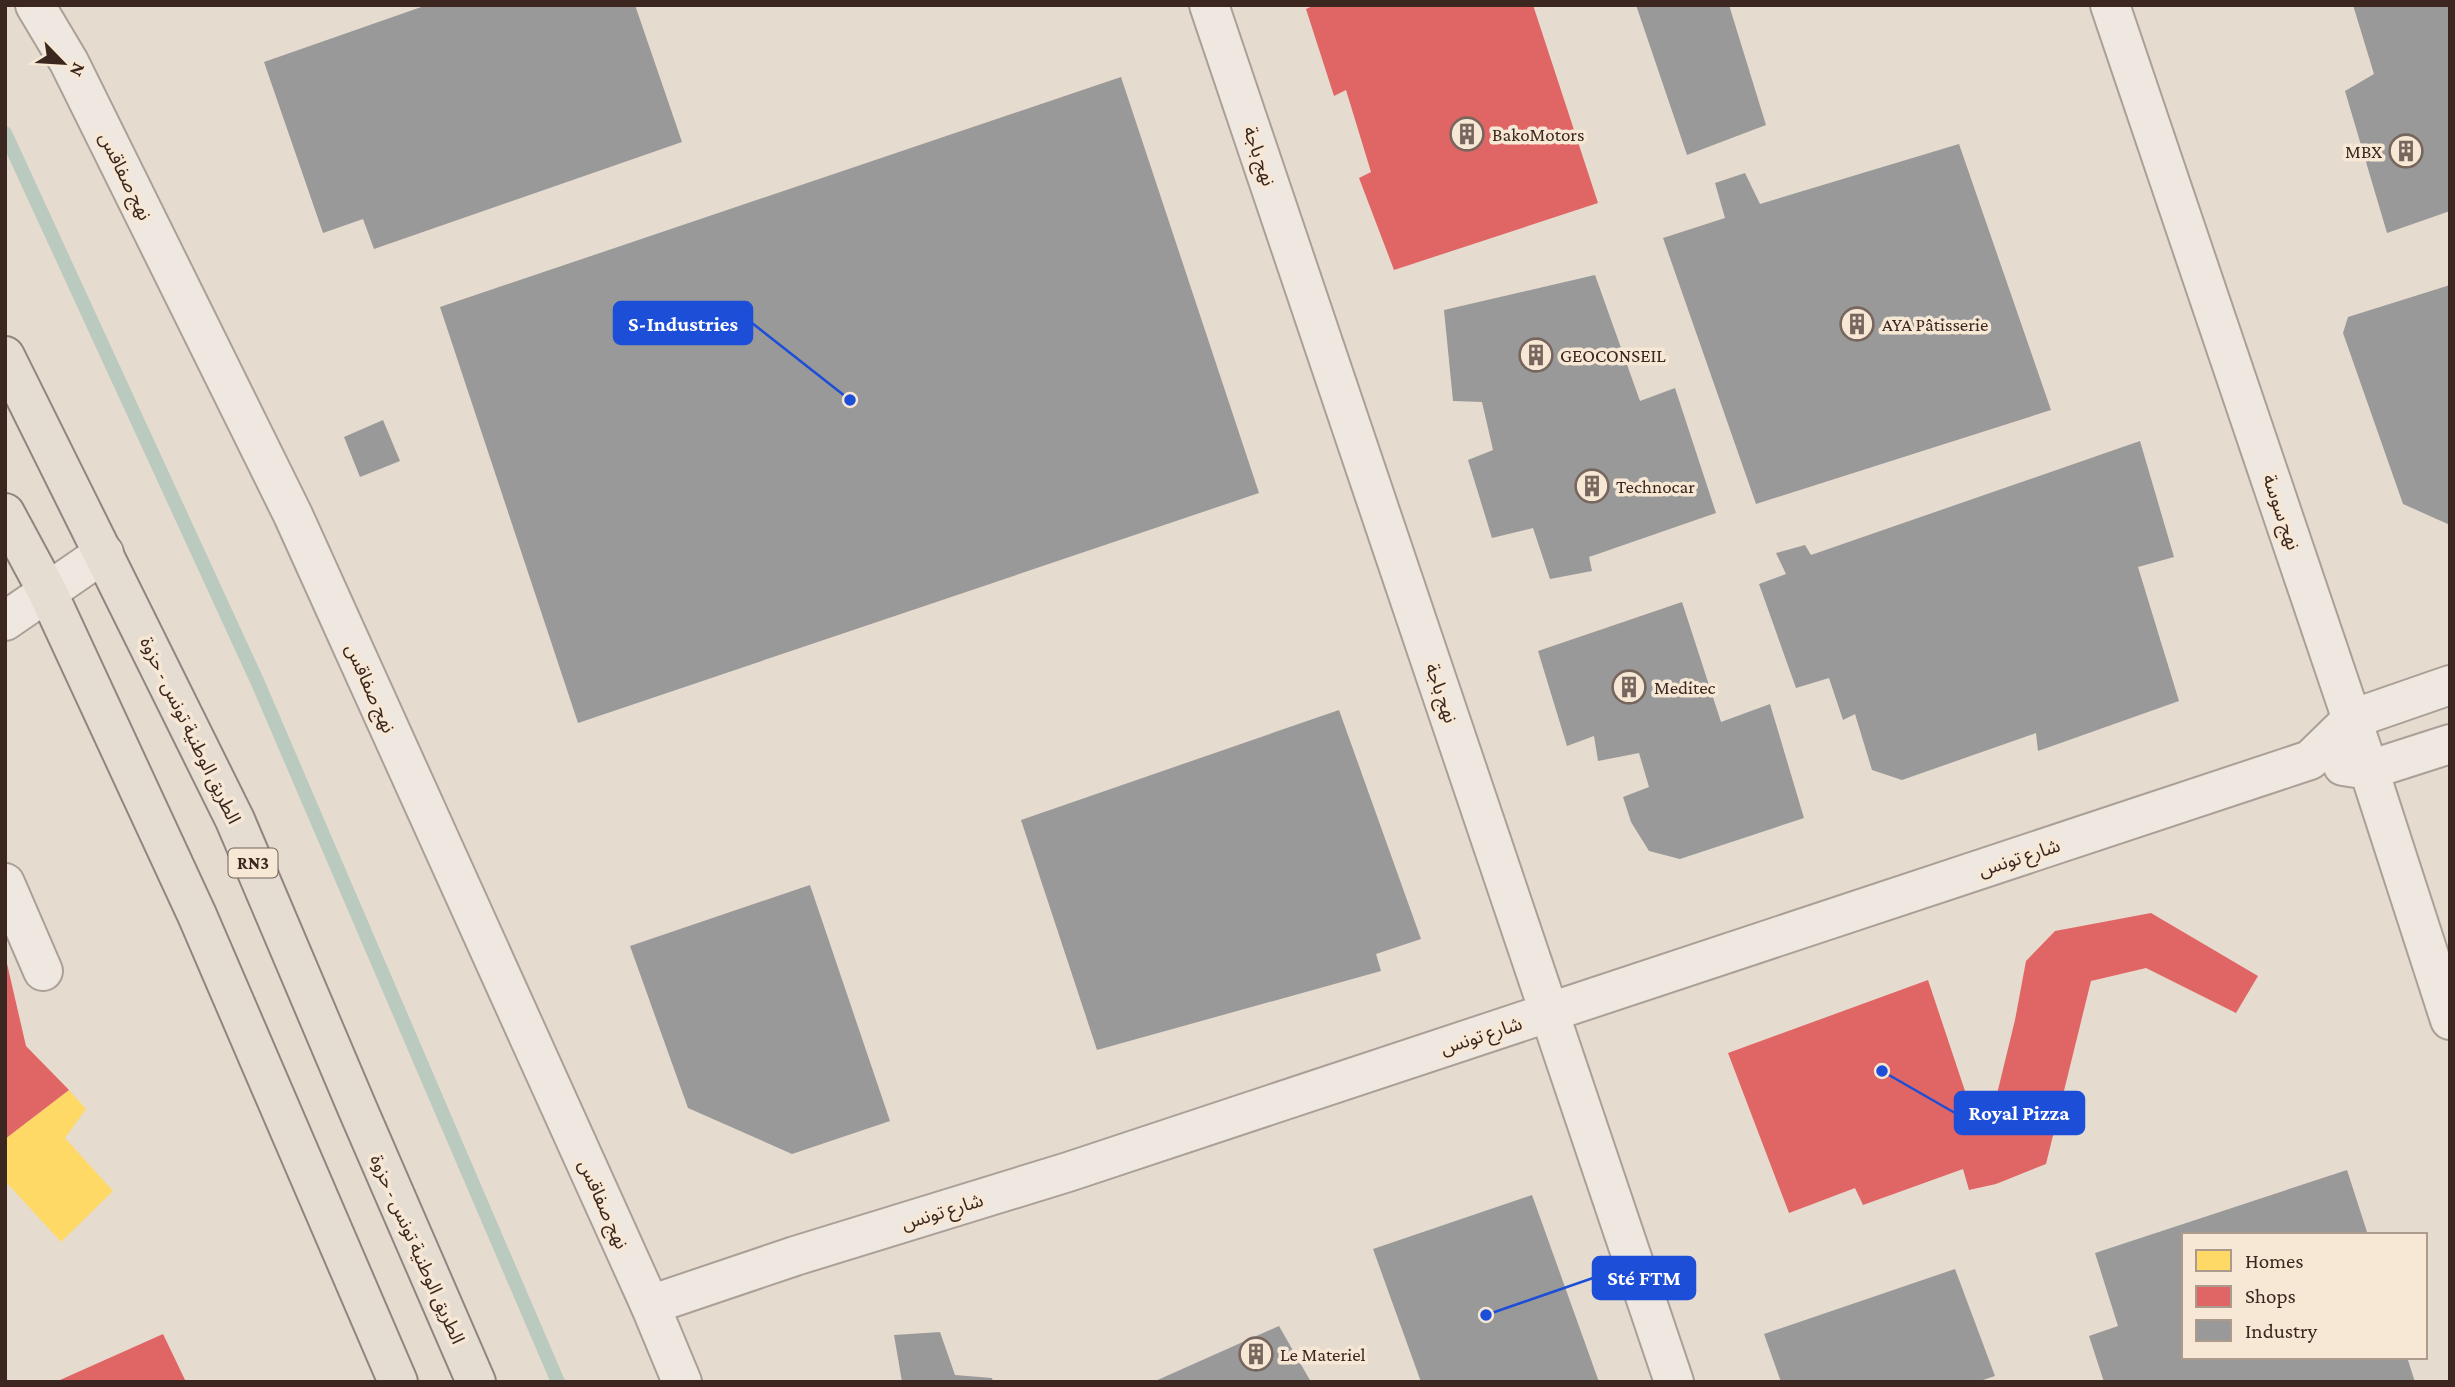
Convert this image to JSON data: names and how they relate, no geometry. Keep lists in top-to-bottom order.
{
  "streets": {
    "main road": ["الطريق الوطنية تونس - حزوة", "RN3"],
    "street": [
      "نهج باجة",
      "نهج صفاقس",
      "نهج سوسة",
      "شارع تونس"
    ]
  },
  "crossings": [
    ["نهج باجة", "شارع تونس"],
    ["نهج صفاقس", "شارع تونس"]
  ],
  "places": {
    "building": [
      "BakoMotors",
      "MBX",
      "AYA Pâtisserie",
      "GEOCONSEIL",
      "Technocar",
      "Meditec",
      "Le Materiel"
    ],
    "other": ["S-Industries", "Royal Pizza", "Sté FTM"]
  },
  "legend": ["Homes", "Shops", "Industry"],
  "north": "bottom right"
}
